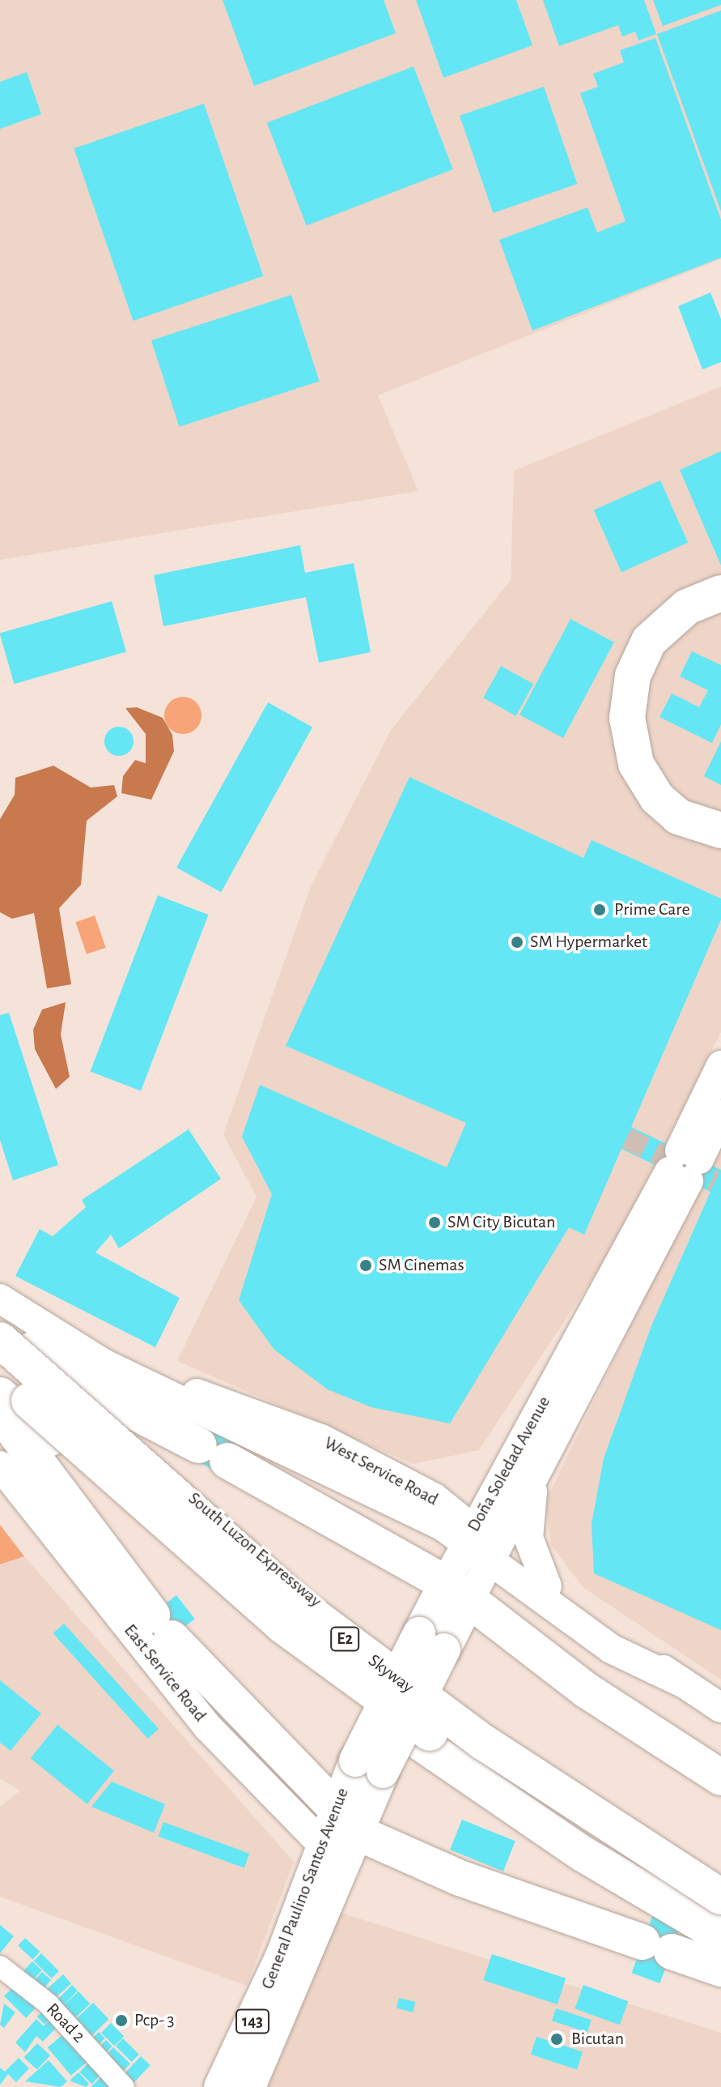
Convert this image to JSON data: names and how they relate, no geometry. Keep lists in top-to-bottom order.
{
  "streets": {
    "highway": ["South Luzon Expressway", "E2", "Skyway"],
    "main road": [
      "Doña Soledad Avenue",
      "West Service Road",
      "East Service Road",
      "General Paulino Santos Avenue",
      "143"
    ],
    "street": ["Road 2"]
  },
  "crossings": [
    ["Doña Soledad Avenue", "West Service Road"],
    ["Doña Soledad Avenue", "General Paulino Santos Avenue"],
    ["South Luzon Expressway", "Skyway"],
    ["East Service Road", "General Paulino Santos Avenue"]
  ],
  "places": [
    "Prime Care",
    "SM Hypermarket",
    "SM City Bicutan",
    "SM Cinemas",
    "Pcp- 3",
    "Bicutan"
  ]
}
